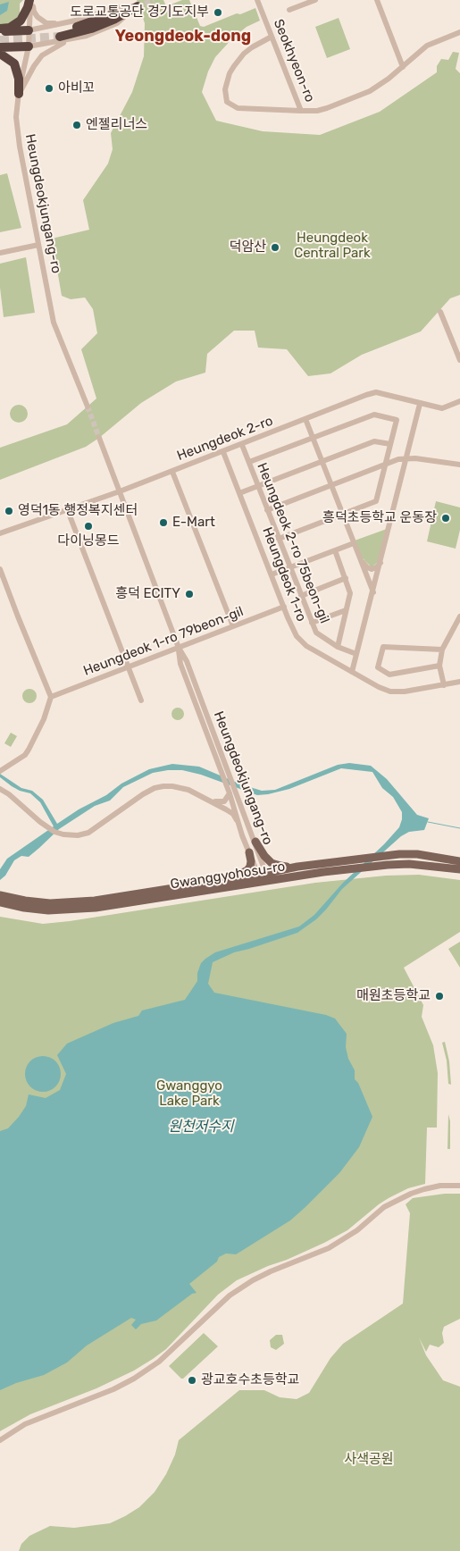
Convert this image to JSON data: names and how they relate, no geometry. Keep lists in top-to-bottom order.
{
  "streets": {
    "main road": ["Gwanggyohosu-ro"],
    "street": [
      "Seokhyeon-ro",
      "Heungdeokjungang-ro",
      "Heungdeok 2-ro",
      "Heungdeok 2-ro 75beon-gil",
      "Heungdeok 1-ro",
      "Heungdeok 1-ro 79beon-gil"
    ]
  },
  "crossings": [
    ["Heungdeokjungang-ro", "Heungdeok 2-ro"],
    ["Heungdeokjungang-ro", "Heungdeok 1-ro 79beon-gil"],
    ["Heungdeokjungang-ro", "Gwanggyohosu-ro"],
    ["Heungdeok 2-ro", "Heungdeok 2-ro 75beon-gil"],
    ["Heungdeok 2-ro", "Heungdeok 1-ro"],
    ["Heungdeok 1-ro", "Heungdeok 1-ro 79beon-gil"]
  ],
  "districts": ["Yeongdeok-dong"],
  "water": ["원천저수지"],
  "parks": ["Heungdeok Central Park", "Gwanggyo Lake Park", "사색공원"],
  "places": [
    "도로교통공단 경기도지부",
    "아비꼬",
    "엔젤리너스",
    "덕암산",
    "영덕1동 행정복지센터",
    "흥덕초등학교 운동장",
    "E-Mart",
    "다이닝몽드",
    "흥덕 ECITY",
    "매원초등학교",
    "광교호수초등학교"
  ]
}
